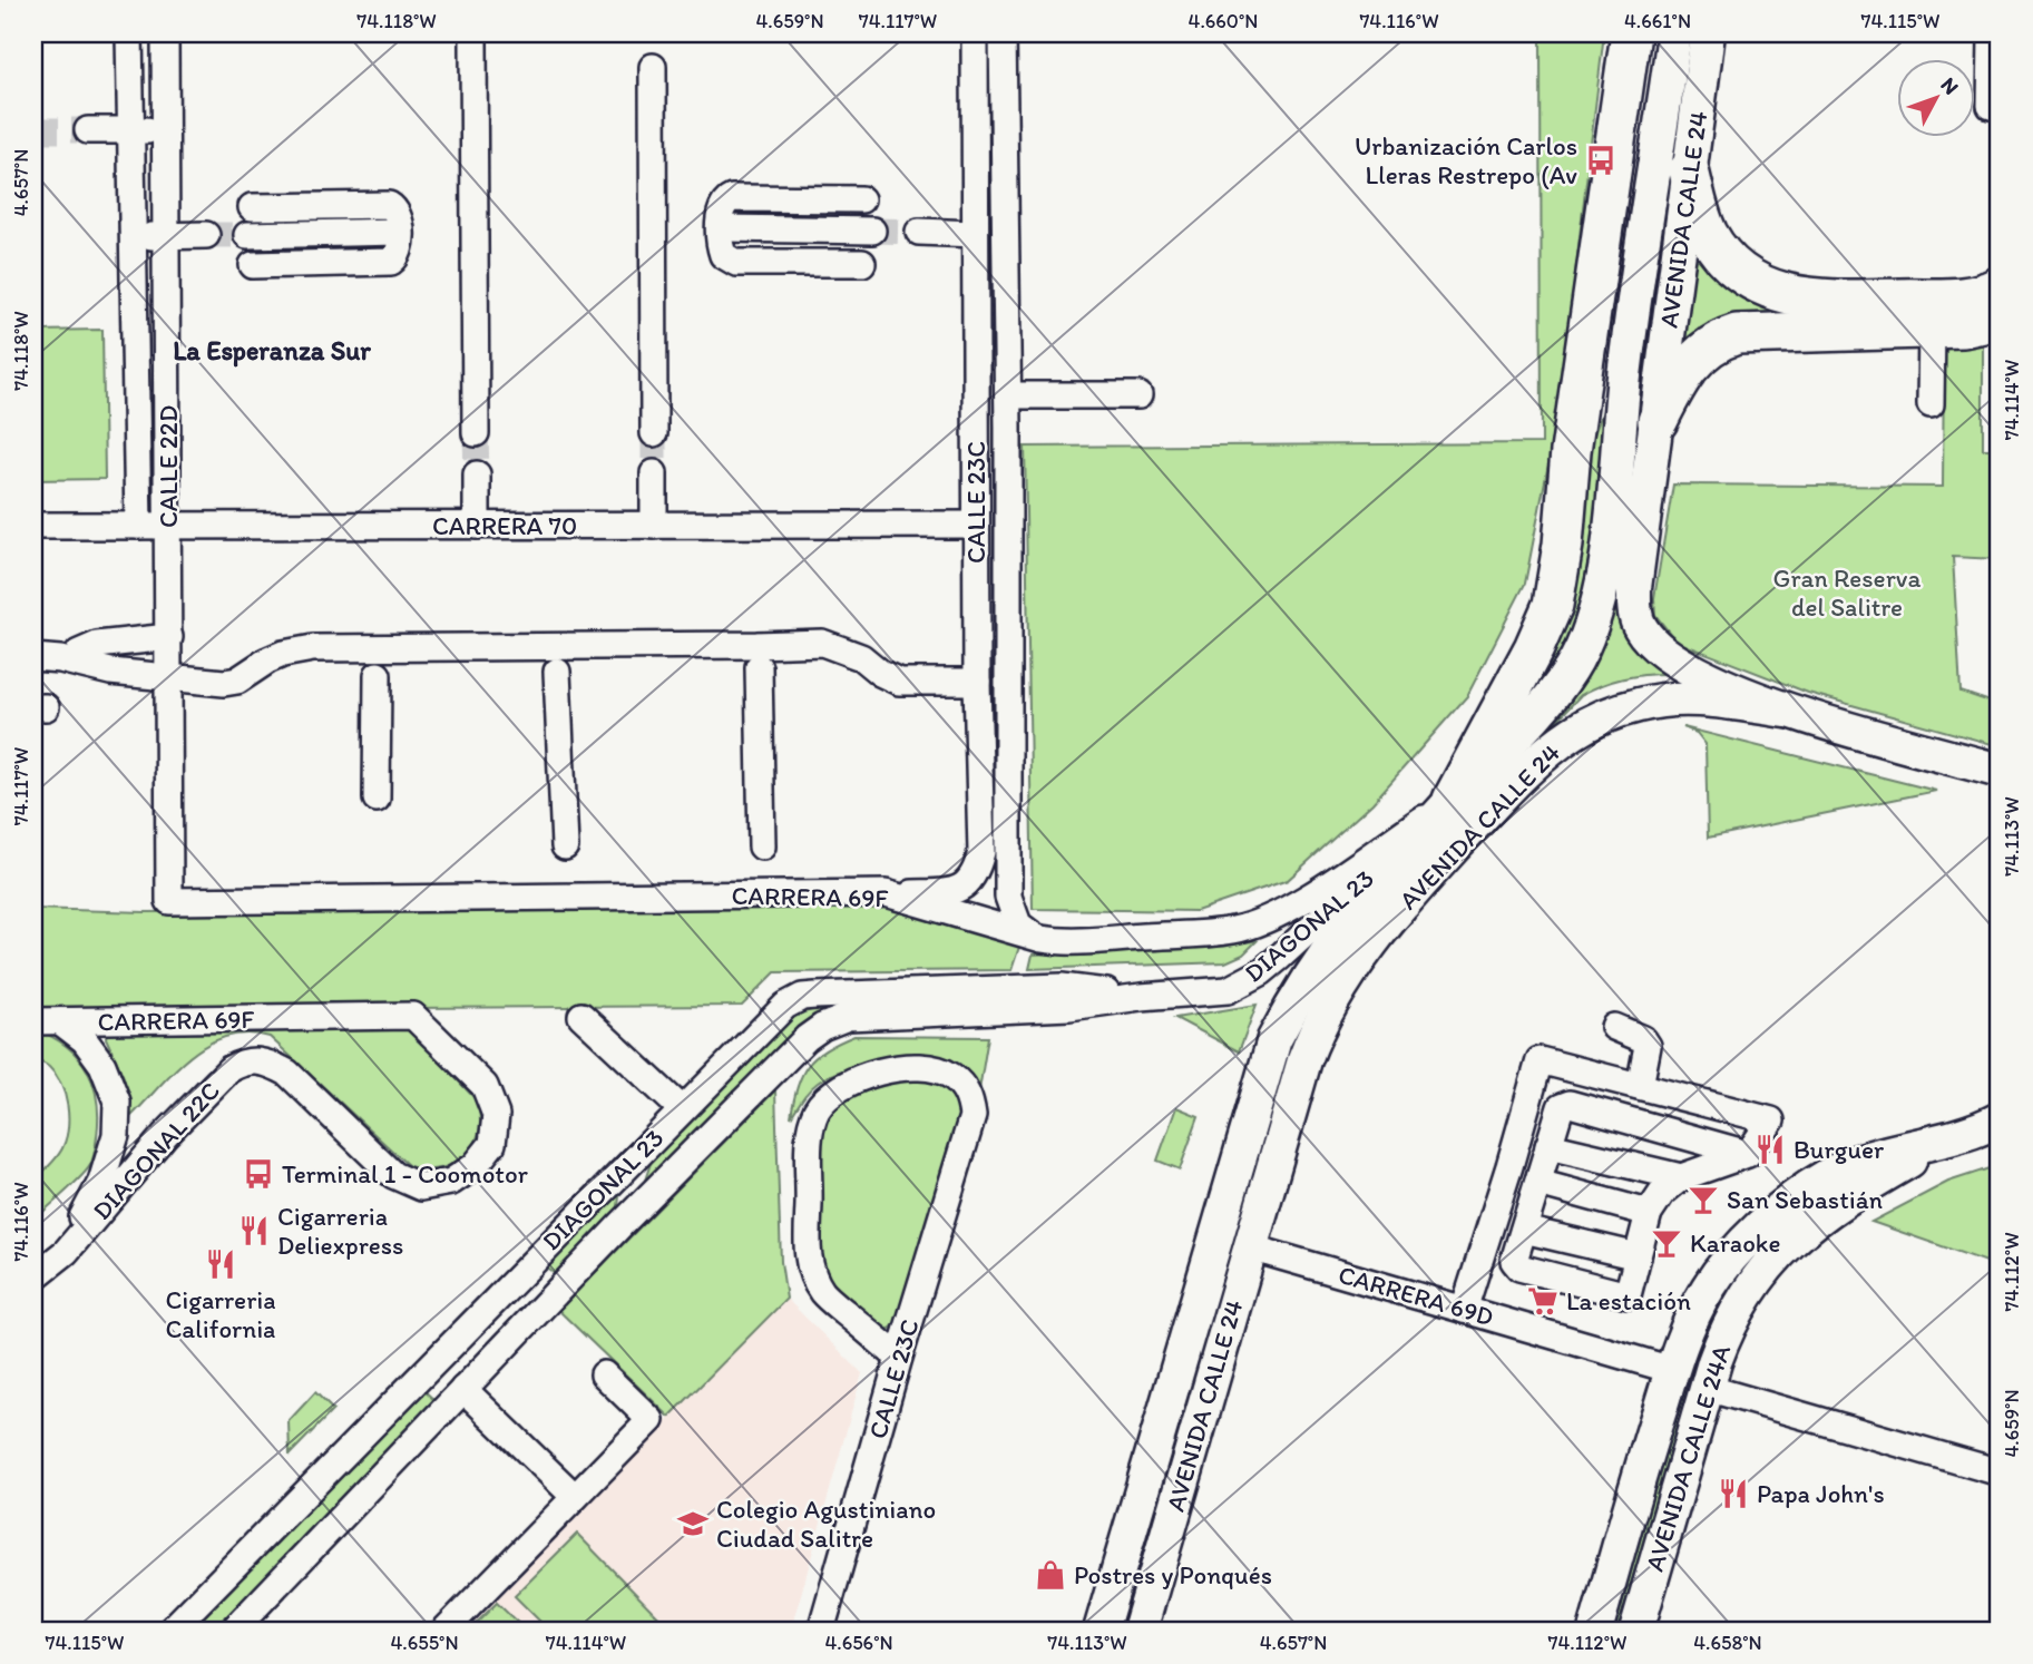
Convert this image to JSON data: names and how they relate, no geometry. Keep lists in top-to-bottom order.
{
  "streets": {
    "main road": ["AVENIDA CALLE 24", "AVENIDA CALLE 24A"],
    "street": [
      "CALLE 22D",
      "CALLE 23C",
      "CARRERA 70",
      "CARRERA 69F",
      "DIAGONAL 23",
      "DIAGONAL 22C",
      "CARRERA 69D"
    ]
  },
  "crossings": [
    ["AVENIDA CALLE 24", "CARRERA 69F"],
    ["AVENIDA CALLE 24", "DIAGONAL 23"],
    ["AVENIDA CALLE 24", "CARRERA 69D"],
    ["CALLE 22D", "CARRERA 70"],
    ["CALLE 22D", "CARRERA 69F"],
    ["CALLE 23C", "CARRERA 70"],
    ["CALLE 23C", "CARRERA 69F"],
    ["CARRERA 69F", "DIAGONAL 23"],
    ["CARRERA 69F", "DIAGONAL 22C"],
    ["CARRERA 69D", "AVENIDA CALLE 24A"]
  ],
  "districts": ["La Esperanza Sur"],
  "parks": ["Gran Reserva del Salitre"],
  "places": {
    "bus stop": ["Urbanización Carlos Lleras Restrepo (Av", "Terminal 1 - Coomotor"],
    "restaurant": [
      "Burguer",
      "Cigarreria Deliexpress",
      "Cigarreria California",
      "Papa John's"
    ],
    "bar": ["San Sebastián", "Karaoke"],
    "supermarket": ["La estación"],
    "school or university": ["Colegio Agustiniano Ciudad Salitre"],
    "shop": ["Postres y Ponqués"]
  },
  "north": "top right",
  "coordinates": [
    "74.118°W",
    "4.659°N",
    "74.117°W",
    "4.660°N",
    "74.116°W",
    "4.661°N",
    "74.115°W",
    "4.657°N",
    "74.114°W",
    "74.113°W",
    "74.112°W",
    "4.655°N",
    "4.656°N",
    "4.658°N"
  ]
}
